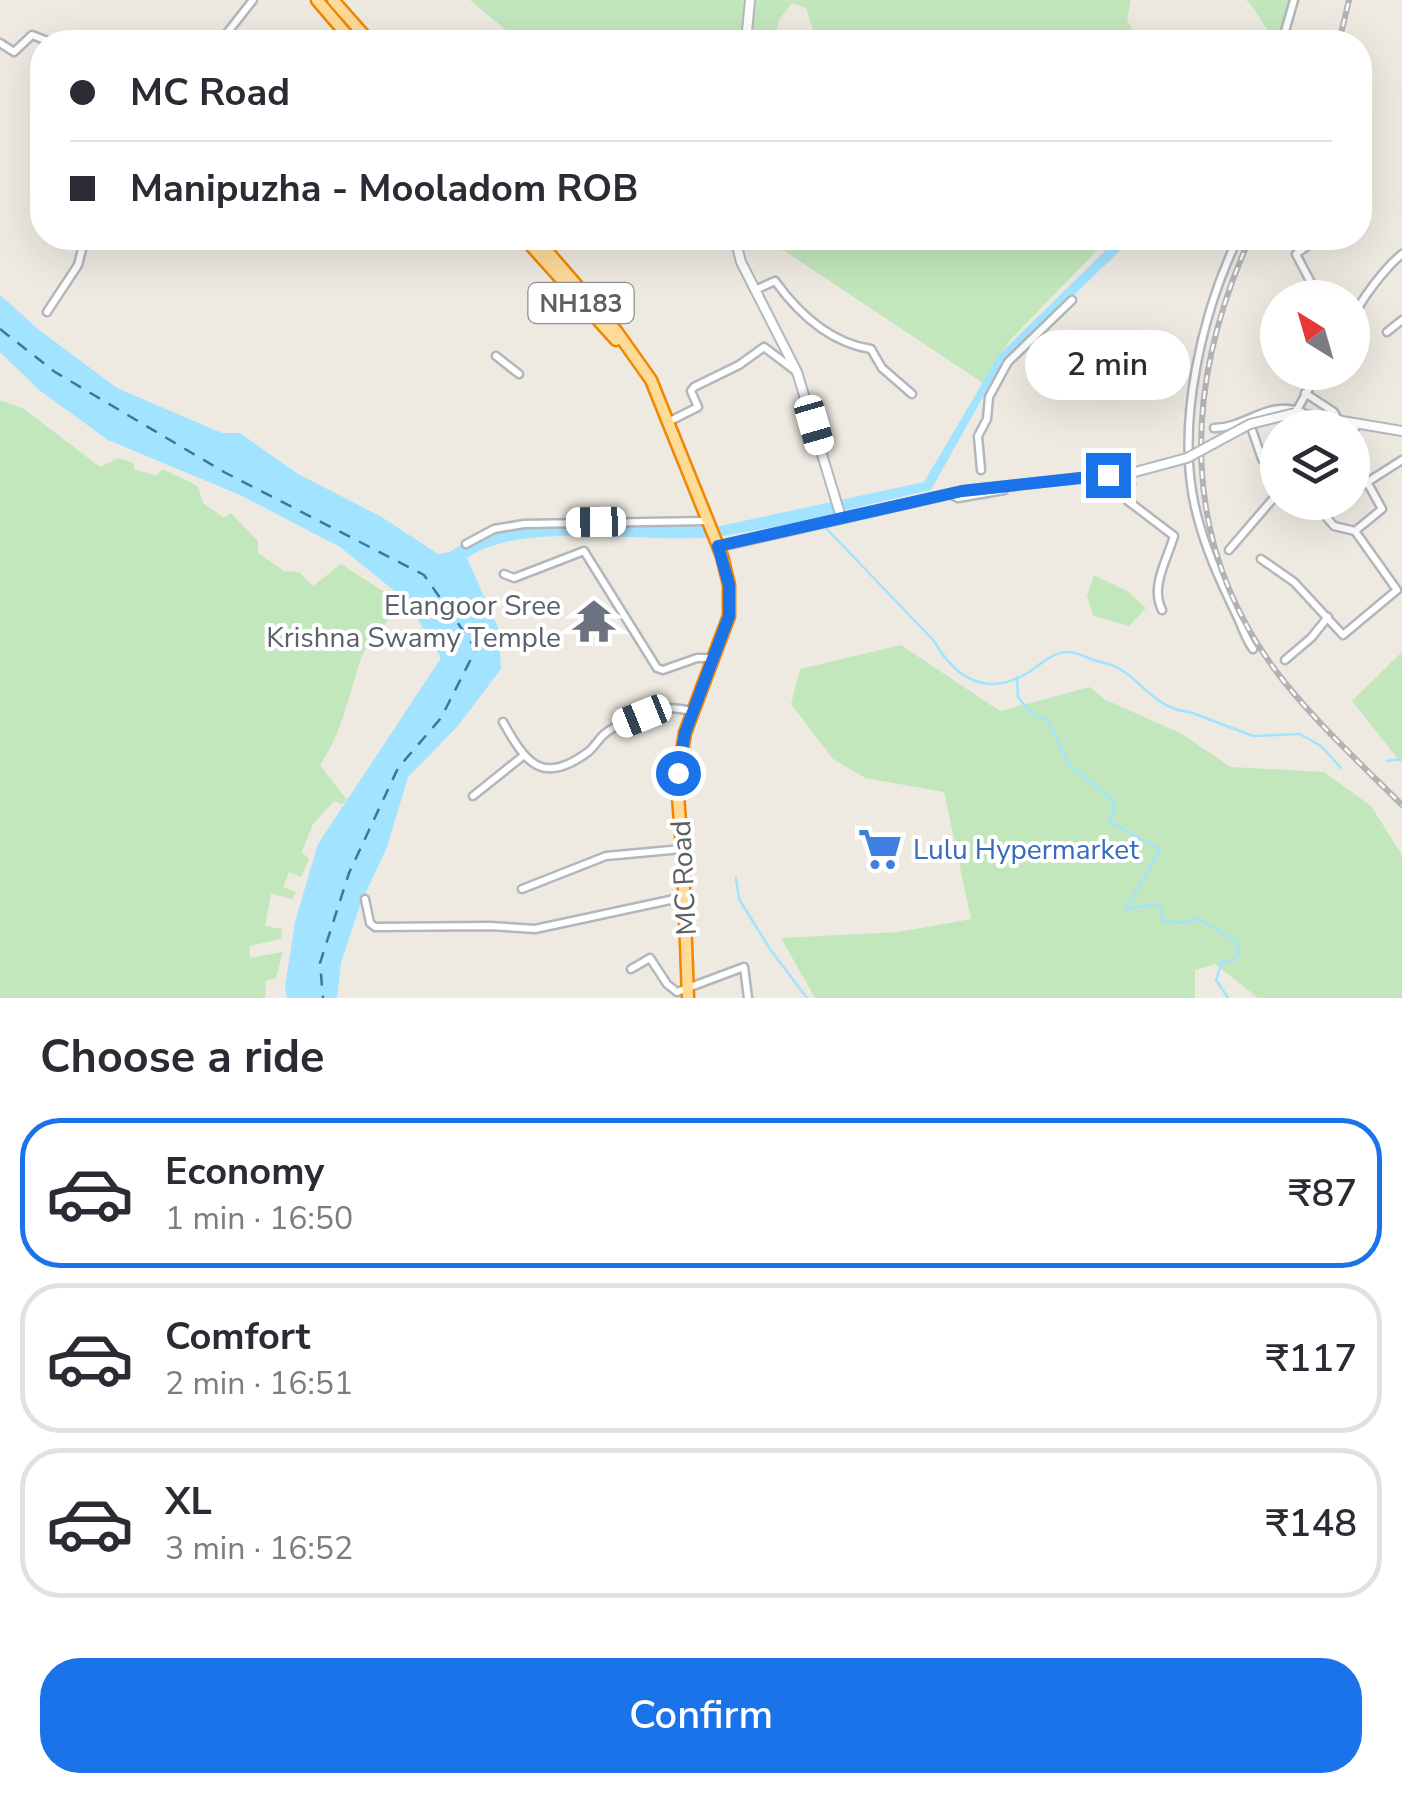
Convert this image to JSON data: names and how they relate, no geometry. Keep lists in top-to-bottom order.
{
  "streets": {
    "highway": ["NH183", "MC Road"]
  },
  "places": {
    "temple": ["Elangoor Sree Krishna Swamy Temple"],
    "supermarket": ["Lulu Hypermarket"]
  },
  "north": "top left",
  "page": {
    "banner": ["MC Road", "Manipuzha - Mooladom ROB"],
    "bubble": "2 min",
    "heading": "Choose a ride",
    "list": [
      {
        "name": "Economy",
        "note": "1 min · 16:50",
        "value": "₹87"
      },
      {
        "name": "Comfort",
        "note": "2 min · 16:51",
        "value": "₹117"
      },
      {
        "name": "XL",
        "note": "3 min · 16:52",
        "value": "₹148"
      }
    ],
    "buttons": "Confirm"
  }
}
